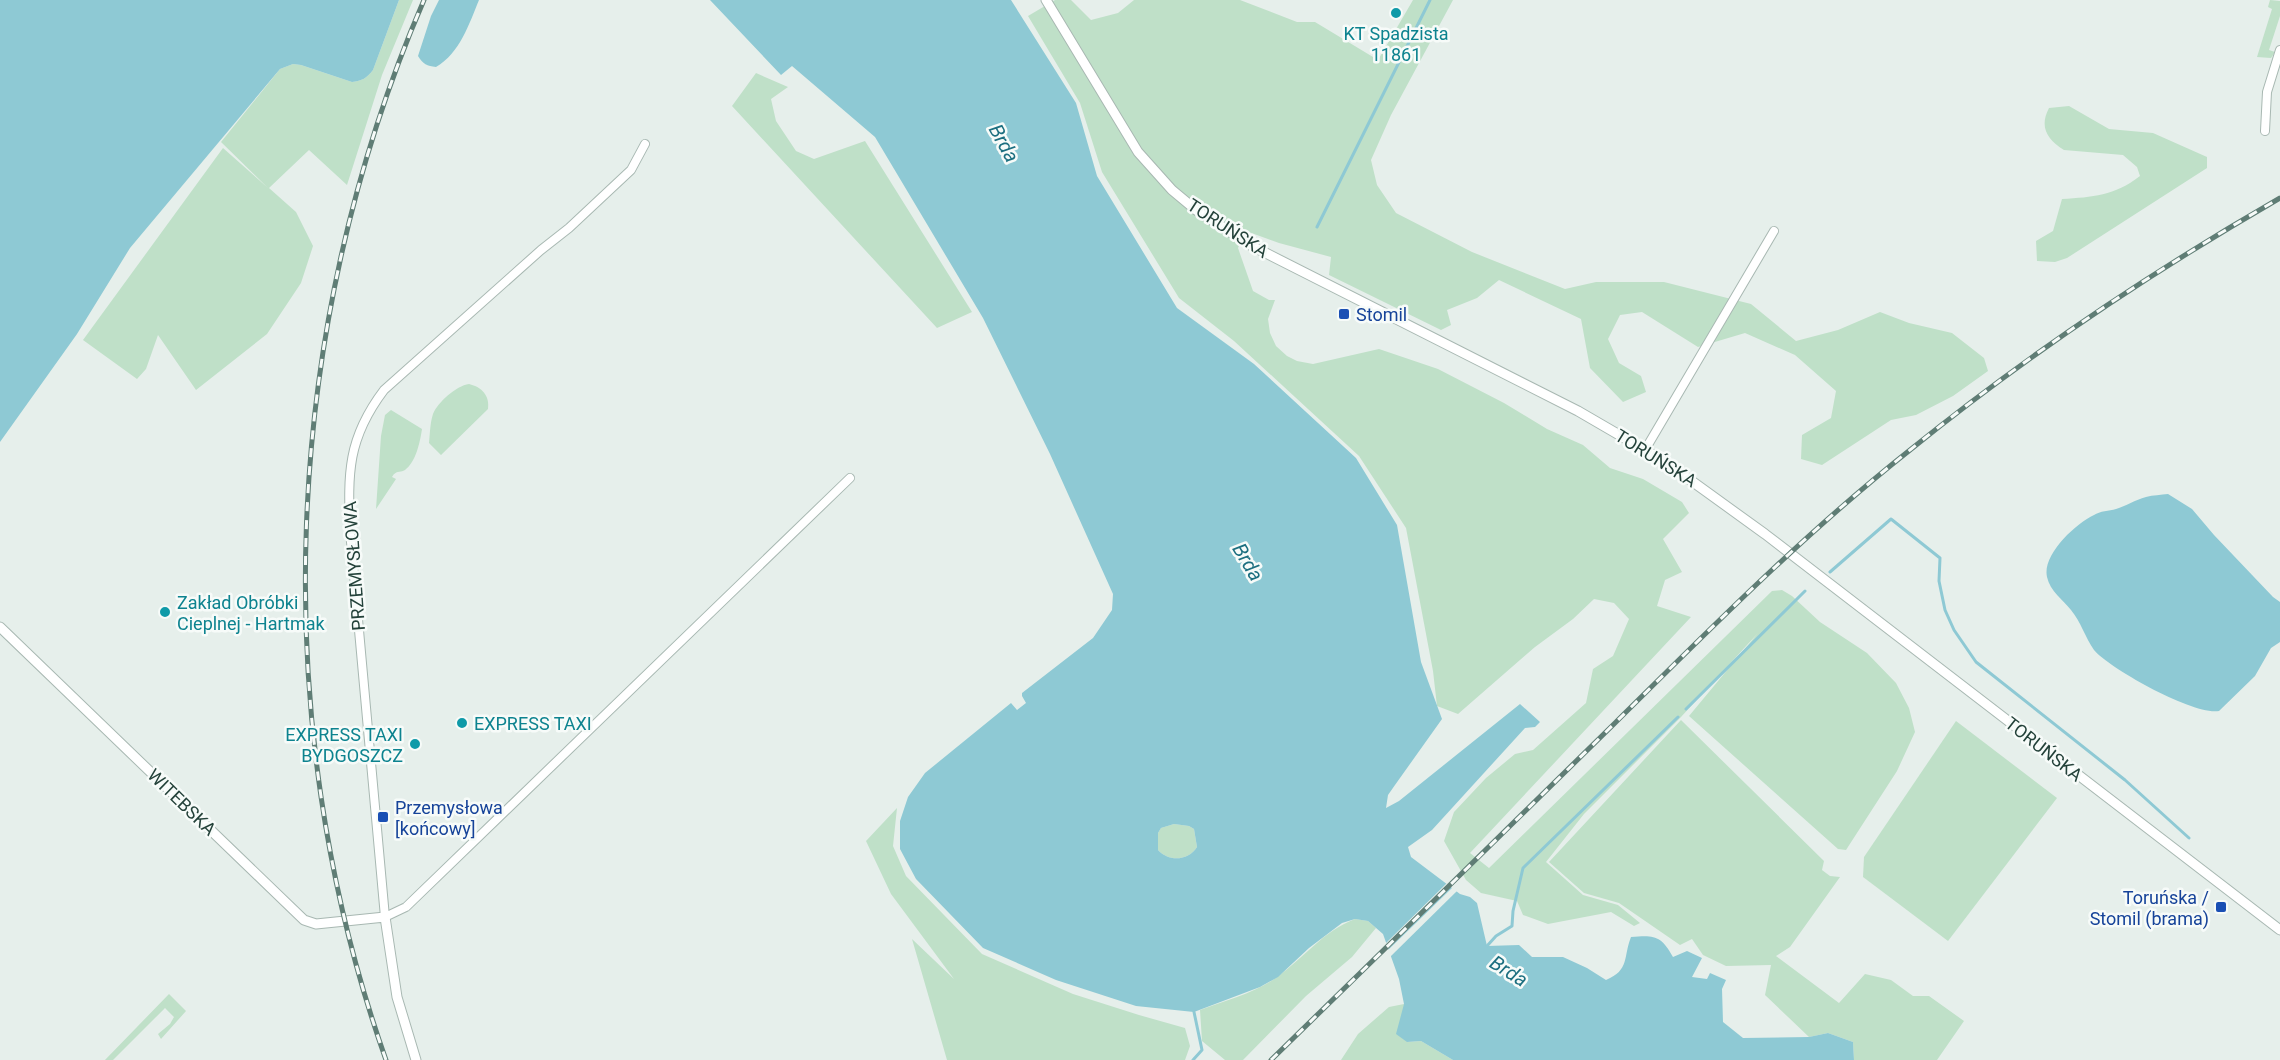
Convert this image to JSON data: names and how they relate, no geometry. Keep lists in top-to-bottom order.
{
  "streets": {
    "street": ["TORUŃSKA", "PRZEMYSŁOWA", "WITEBSKA"]
  },
  "crossings": [
    ["PRZEMYSŁOWA", "WITEBSKA"]
  ],
  "water": ["Brda"],
  "places": {
    "other": [
      "KT Spadzista 11861",
      "Zakład Obróbki Cieplnej - Hartmak",
      "EXPRESS TAXI",
      "EXPRESS TAXI BYDGOSZCZ"
    ],
    "transit": ["Stomil", "Przemysłowa [końcowy]", "Toruńska / Stomil (brama)"]
  }
}
